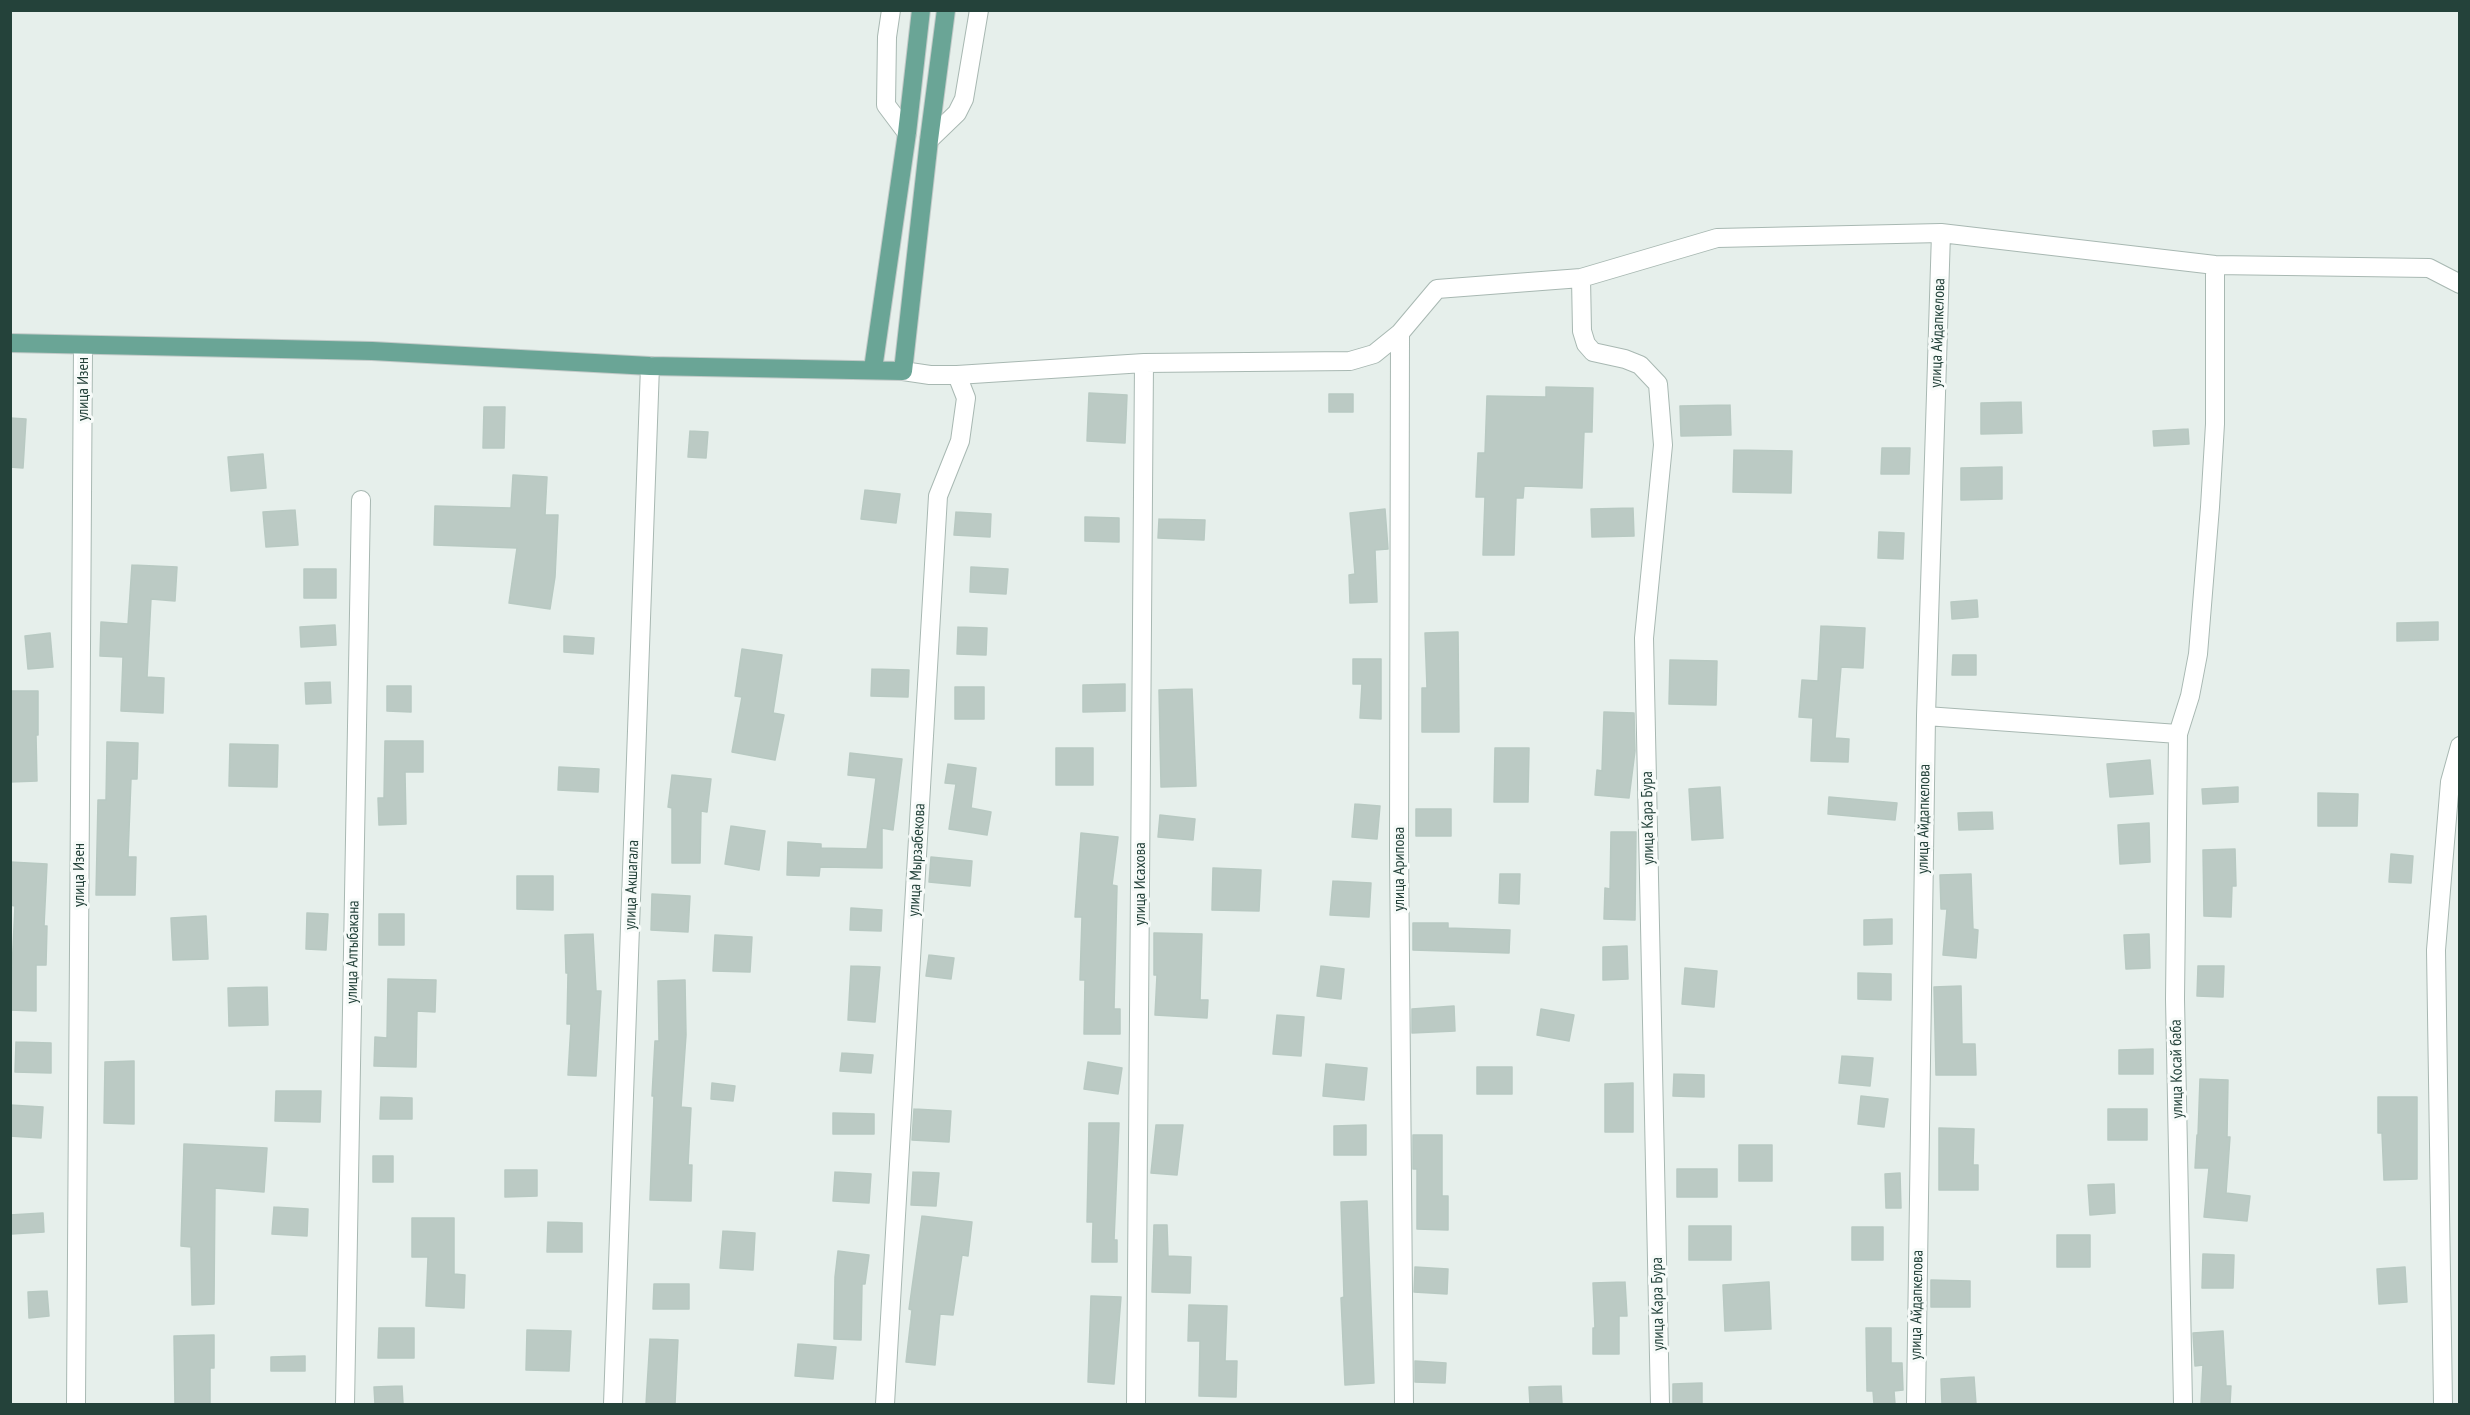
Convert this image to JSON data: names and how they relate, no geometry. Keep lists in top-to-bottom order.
{
  "streets": {
    "street": [
      "улица Айдапкелова",
      "улица Изен",
      "улица Кара Бура",
      "улица Мырзабекова",
      "улица Арипова",
      "улица Исахова",
      "улица Акшагала",
      "улица Алтыбакана",
      "улица Косай баба"
    ]
  }
}
